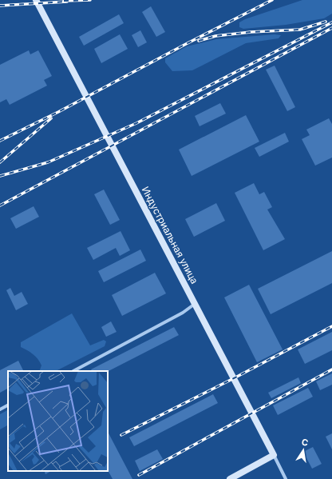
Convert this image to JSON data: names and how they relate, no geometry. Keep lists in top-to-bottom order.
{
  "streets": {
    "street": ["Индустриальная улица"]
  },
  "north": "top"
}
